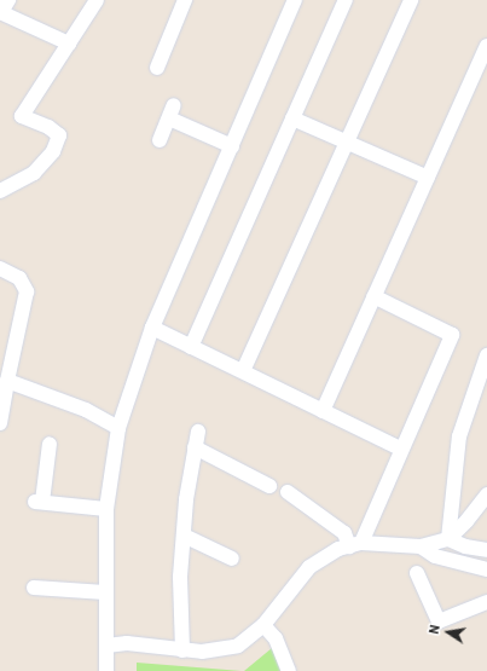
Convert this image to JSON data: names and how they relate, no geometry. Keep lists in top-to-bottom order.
{
  "north": "left"
}
